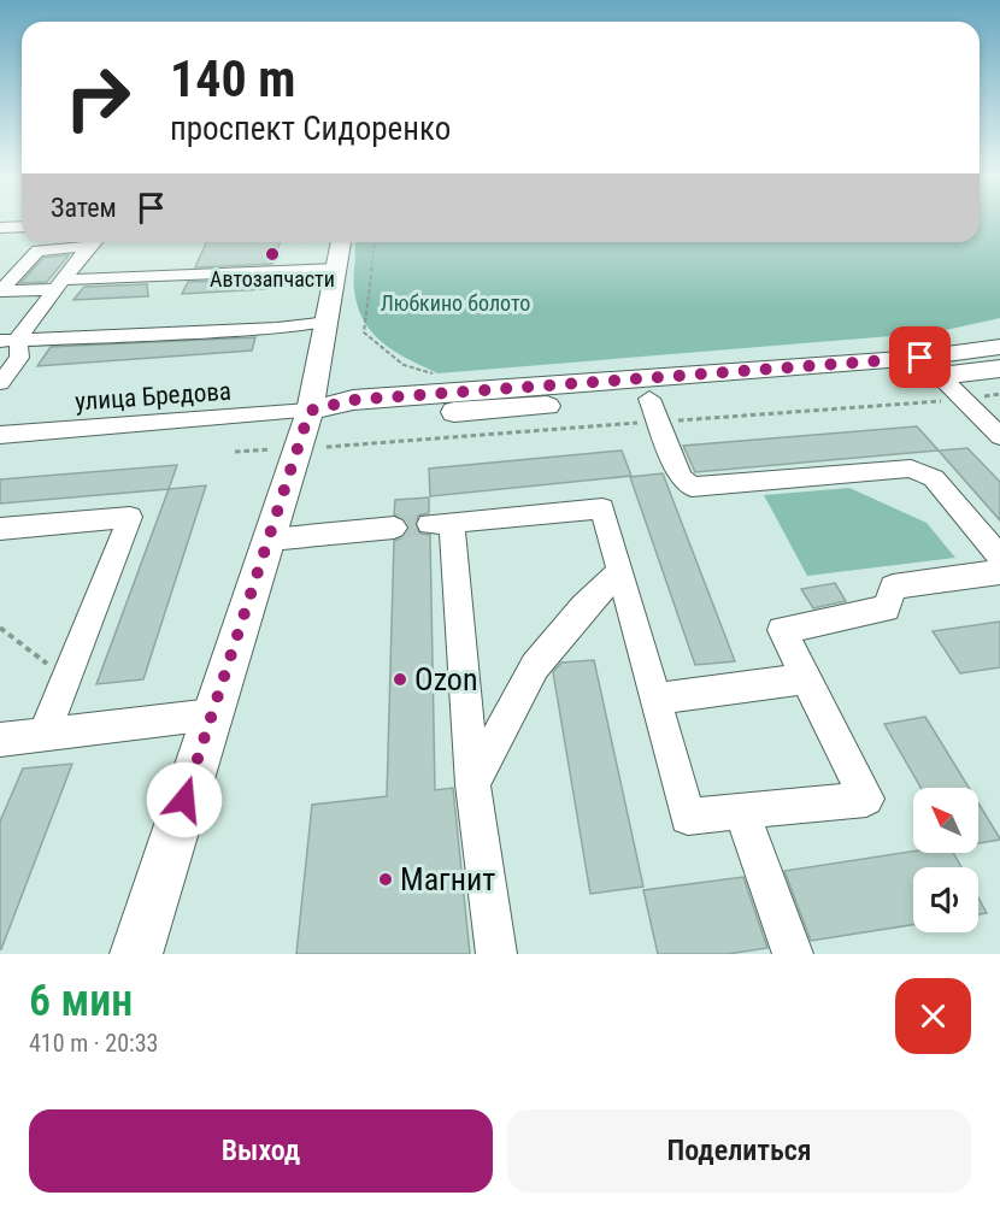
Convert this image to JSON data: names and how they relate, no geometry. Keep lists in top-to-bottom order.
{
  "streets": {
    "street": ["улица Бредова"]
  },
  "parks": ["Любкино болото"],
  "places": ["Автозапчасти", "Ozon", "Магнит"],
  "north": "top left",
  "page": {
    "turn": ["140 m", "проспект Сидоренко"],
    "then": "Затем",
    "heading": ["6 мин", "410 m · 20:33"],
    "buttons": ["Выход", "Поделиться"]
  }
}
